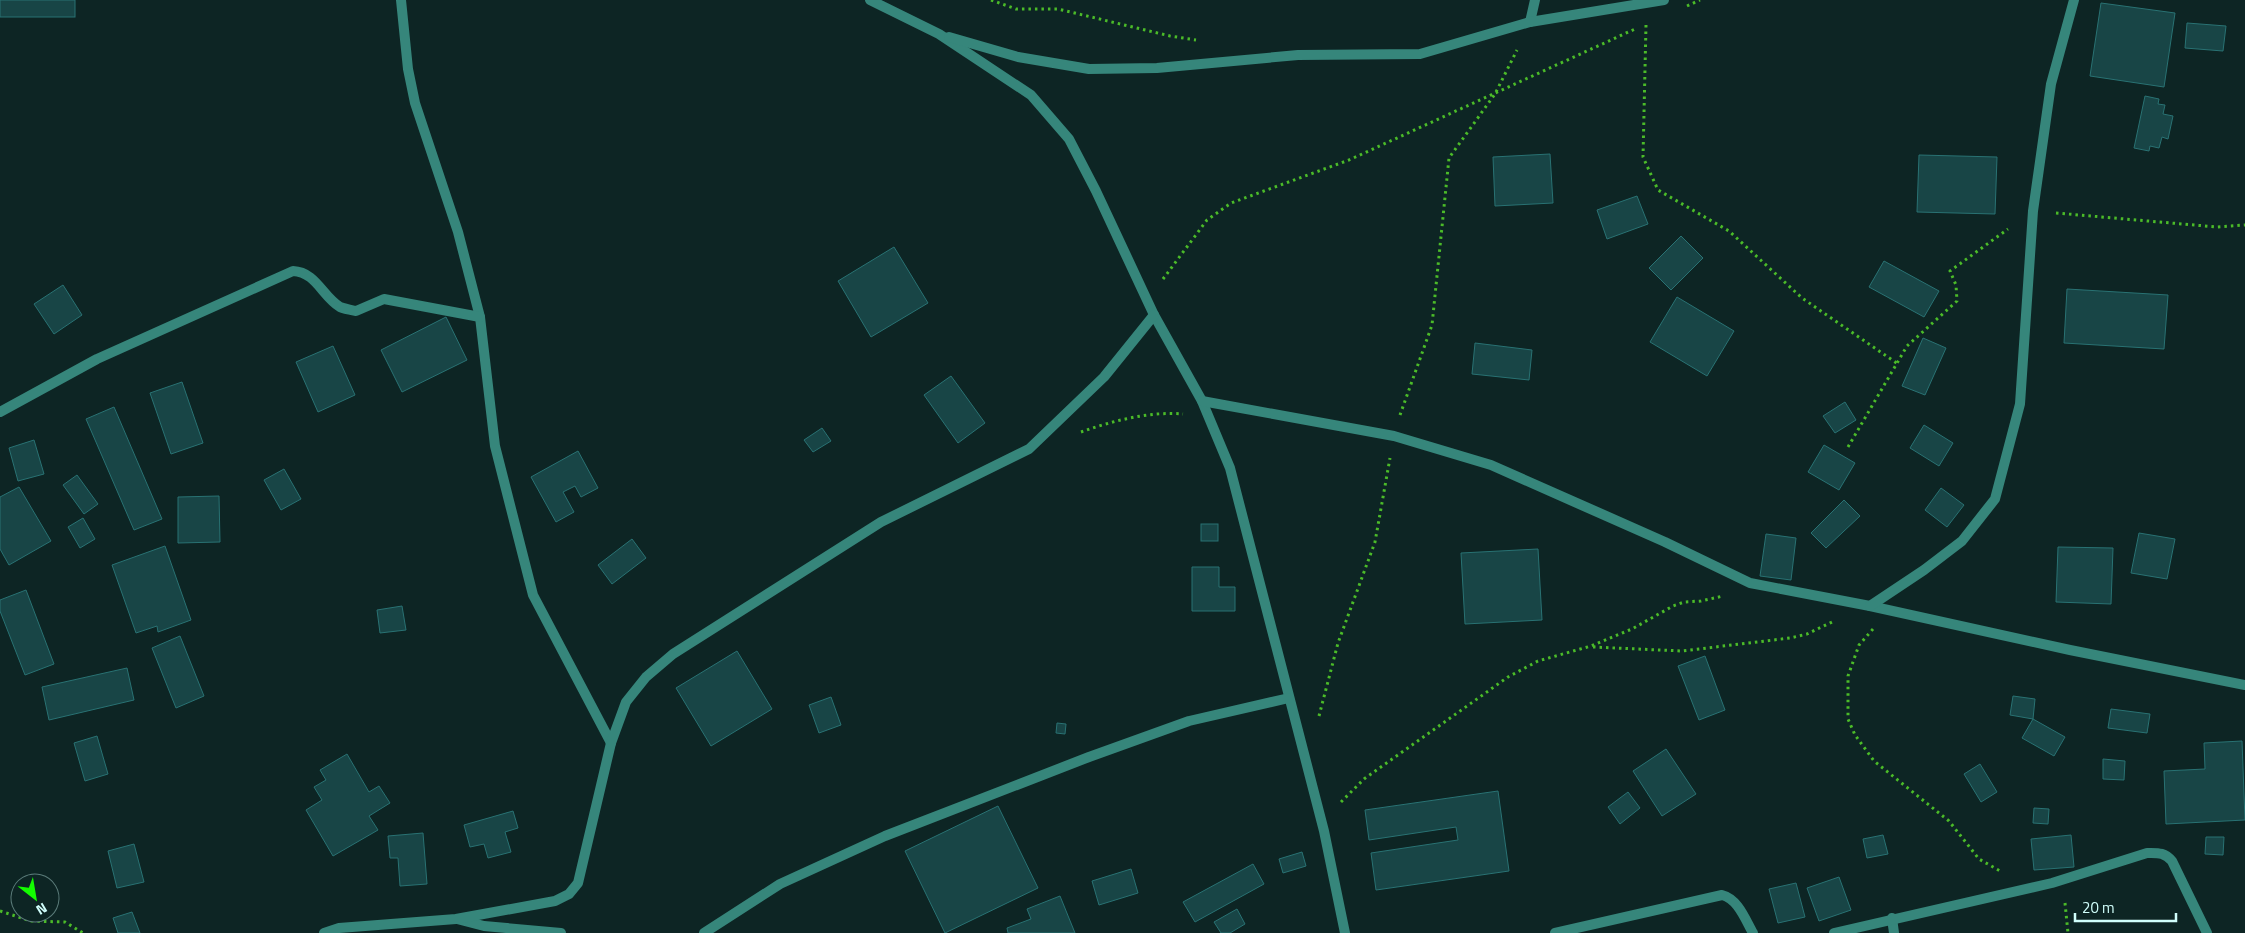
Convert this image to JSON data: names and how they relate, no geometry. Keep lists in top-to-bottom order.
{
  "scale_bar": "20 m",
  "north": "bottom right"
}
